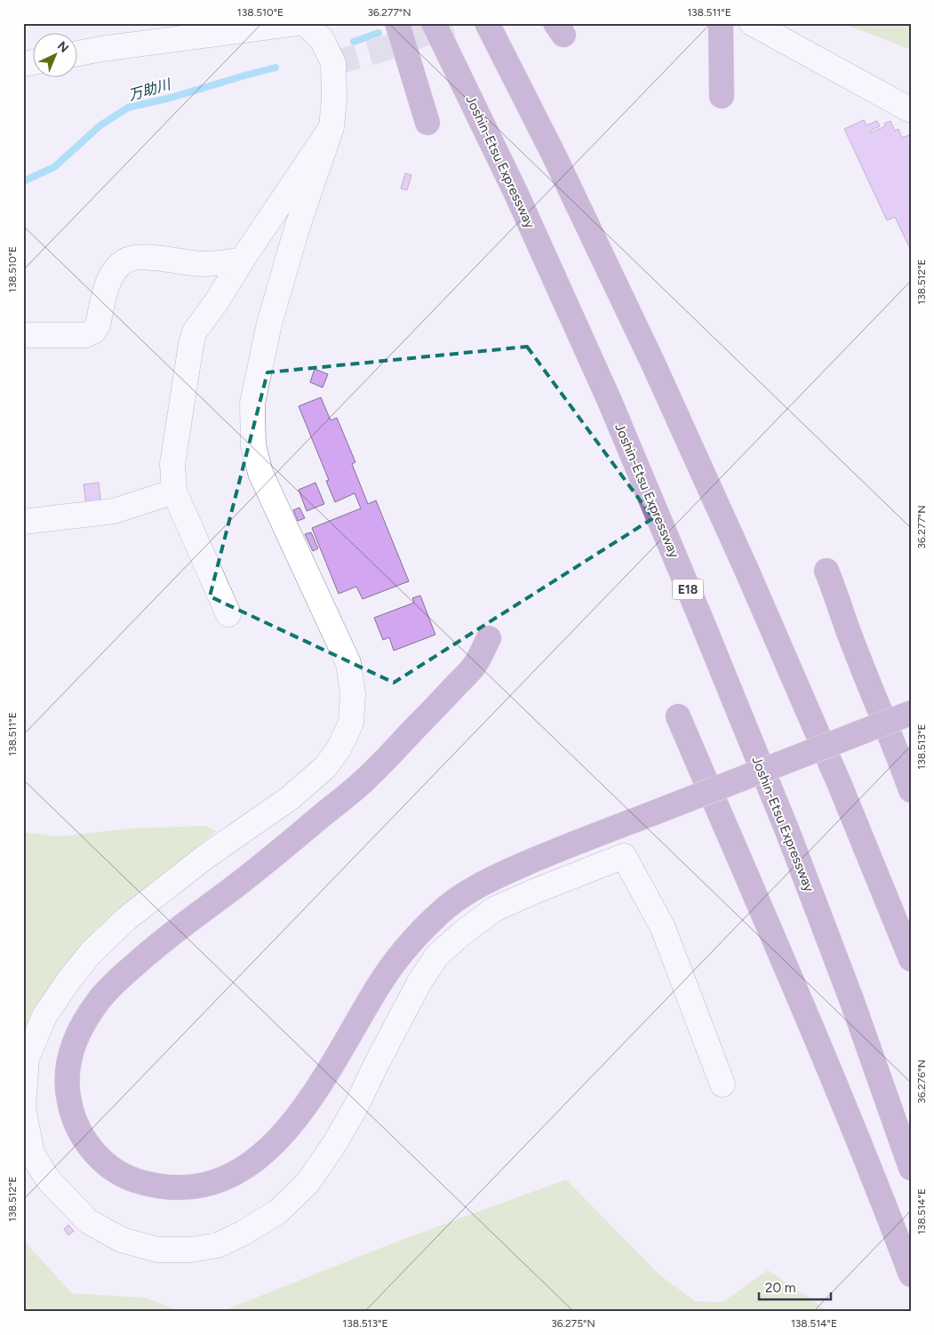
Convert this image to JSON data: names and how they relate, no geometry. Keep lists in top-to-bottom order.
{
  "streets": {
    "highway": ["Joshin-Etsu Expressway", "E18"]
  },
  "water": ["万助川"],
  "scale_bar": "20 m",
  "north": "top right",
  "coordinates": [
    "138.510°E",
    "36.277°N",
    "138.511°E",
    "138.512°E",
    "138.513°E",
    "36.276°N",
    "138.514°E",
    "36.275°N"
  ]
}
